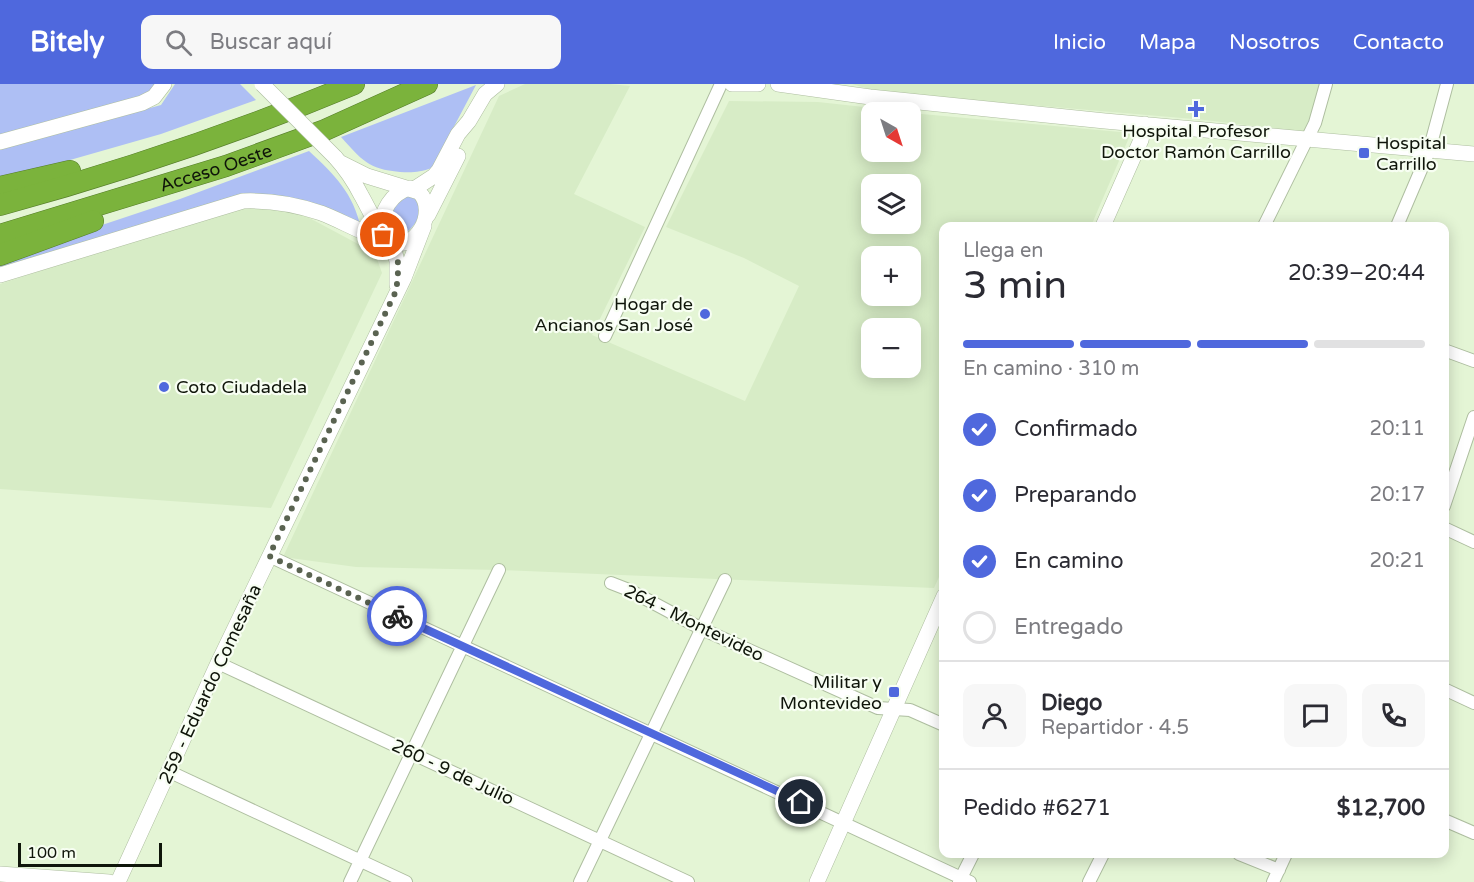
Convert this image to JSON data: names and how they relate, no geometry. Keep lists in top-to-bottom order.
{
  "streets": {
    "highway": ["Acceso Oeste"],
    "street": ["264 - Montevideo", "259 - Eduardo Comesaña", "260 - 9 de Julio"]
  },
  "crossings": [
    ["259 - Eduardo Comesaña", "260 - 9 de Julio"]
  ],
  "places": {
    "health": ["Hospital Profesor Doctor Ramón Carrillo"],
    "transit": ["Hospital Carrillo", "Militar y Montevideo"],
    "other": ["Hogar de Ancianos San José", "Coto Ciudadela"]
  },
  "scale_bar": "100 m",
  "north": "bottom right",
  "page": {
    "header": "Bitely",
    "search": "Buscar aquí",
    "nav": [
      "Inicio",
      "Mapa",
      "Nosotros",
      "Contacto"
    ],
    "map_buttons": ["+", "−"],
    "heading": ["3 min", "Llega en", "20:39–20:44"],
    "panel": [
      "Diego",
      "Repartidor · 4.5",
      "Pedido #6271",
      "$12,700"
    ],
    "bar": "En camino · 310 m",
    "list": [
      ["Confirmado", "20:11"],
      ["Preparando", "20:17"],
      ["En camino", "20:21"],
      "Entregado"
    ],
    "scale": "100 m"
  }
}
